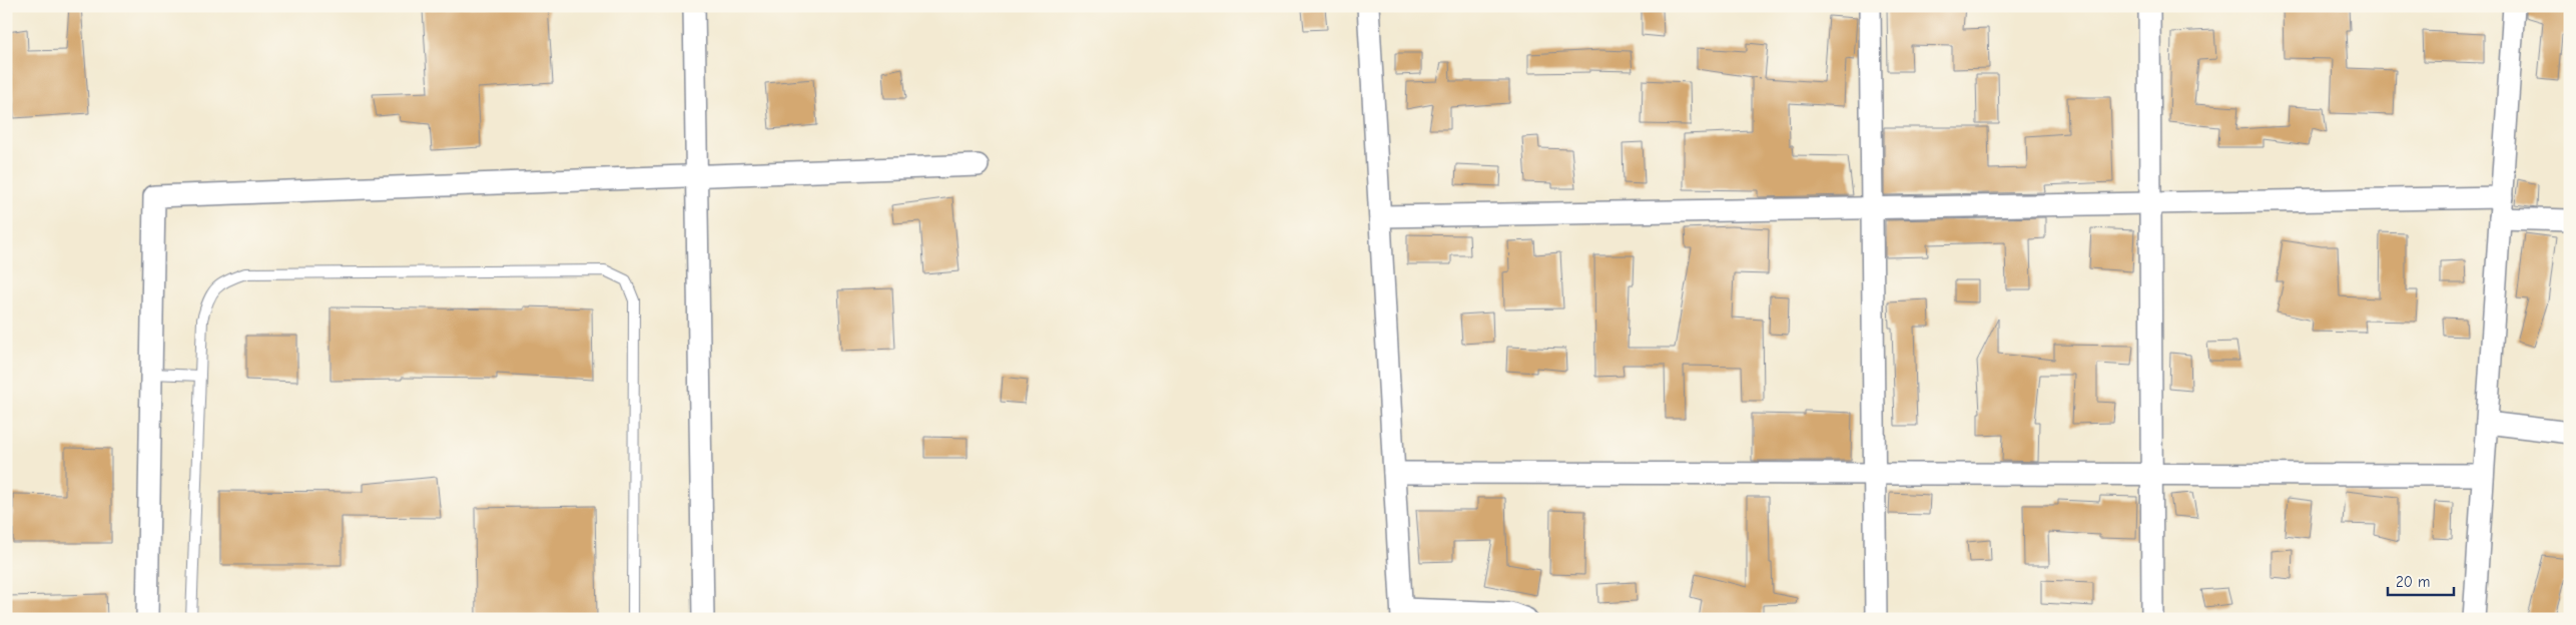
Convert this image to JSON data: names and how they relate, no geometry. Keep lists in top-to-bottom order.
{
  "scale_bar": "20 m"
}
